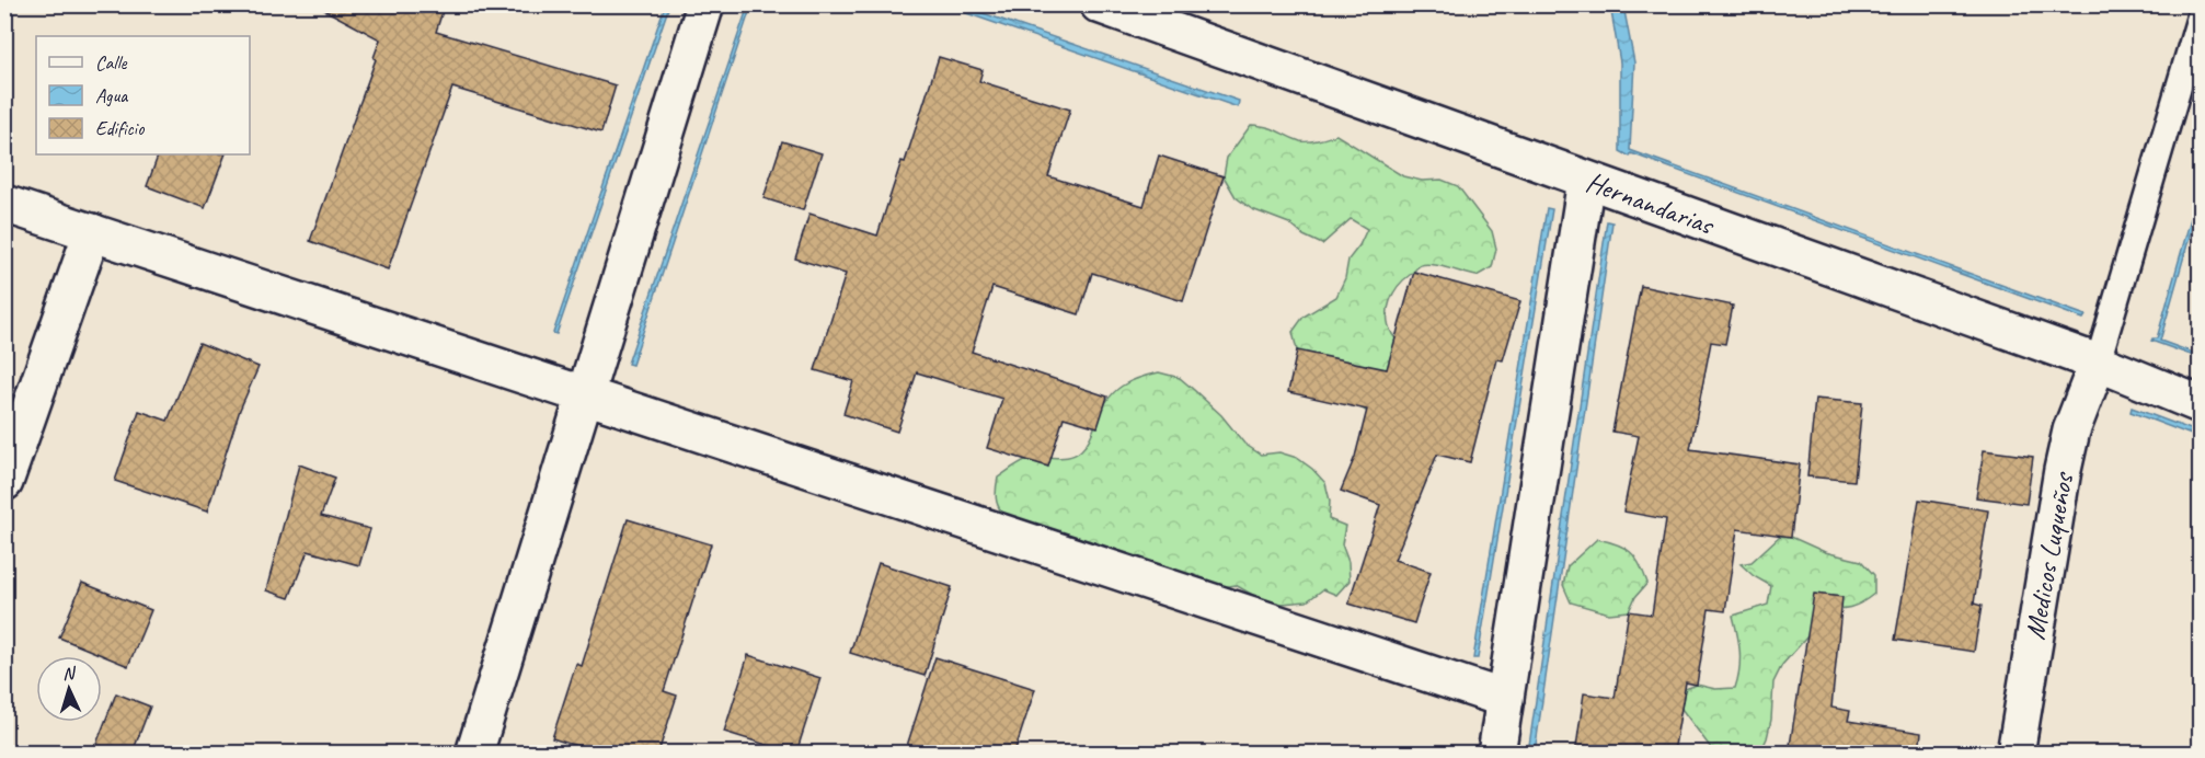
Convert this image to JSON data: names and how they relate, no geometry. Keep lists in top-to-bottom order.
{
  "streets": {
    "street": ["Hernandarias", "Medicos Luqueños"]
  },
  "crossings": [
    ["Hernandarias", "Medicos Luqueños"]
  ],
  "legend": ["Calle", "Agua", "Edificio"],
  "north": "top"
}
